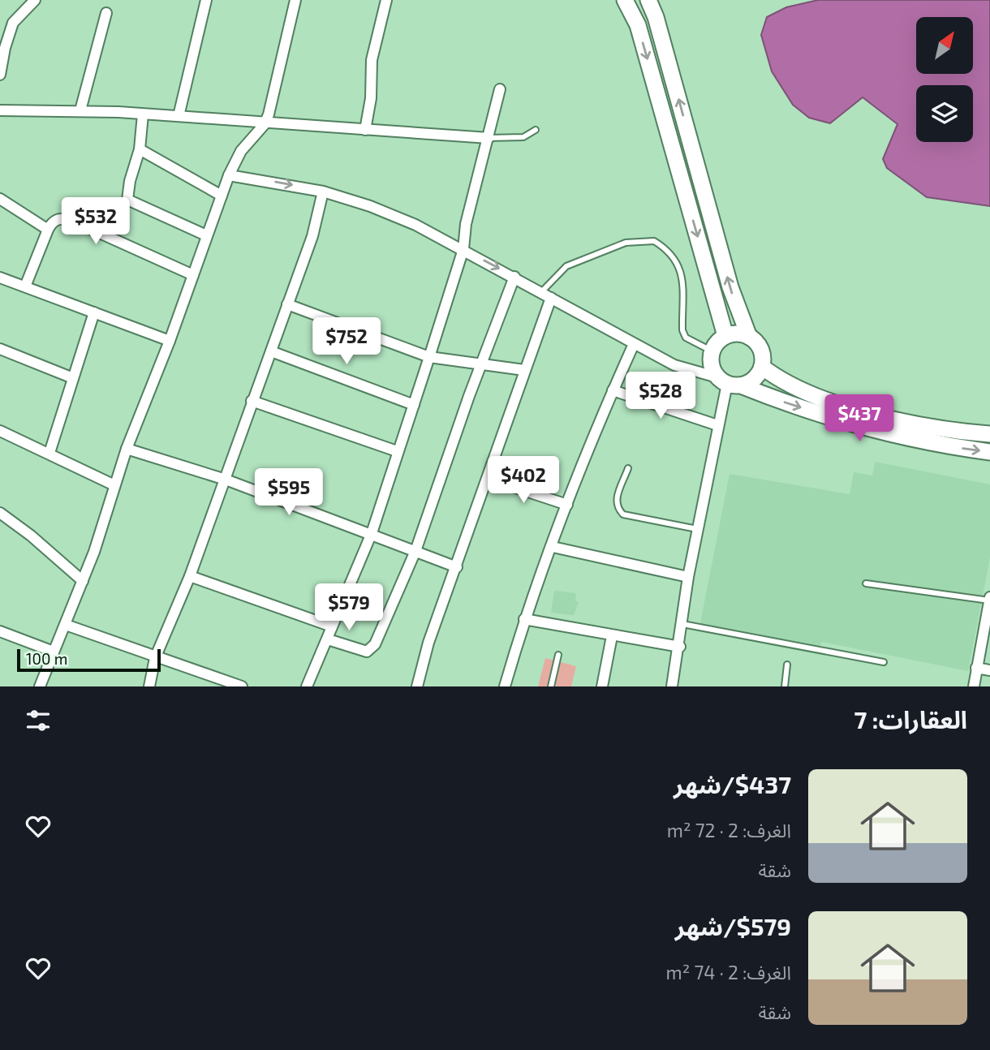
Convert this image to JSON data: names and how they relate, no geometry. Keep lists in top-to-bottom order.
{
  "scale_bar": "100 m",
  "north": "top right",
  "page": {
    "price": [
      "$532",
      "$752",
      "$528",
      "$437",
      "$402",
      "$595",
      "$579"
    ],
    "scale": "100 m",
    "heading": "العقارات: 7",
    "list": [
      {
        "name": "$437/شهر",
        "note": "الغرف: 2 · 72 m² · شقة"
      },
      {
        "name": "$579/شهر",
        "note": "الغرف: 2 · 74 m² · شقة"
      }
    ]
  }
}
